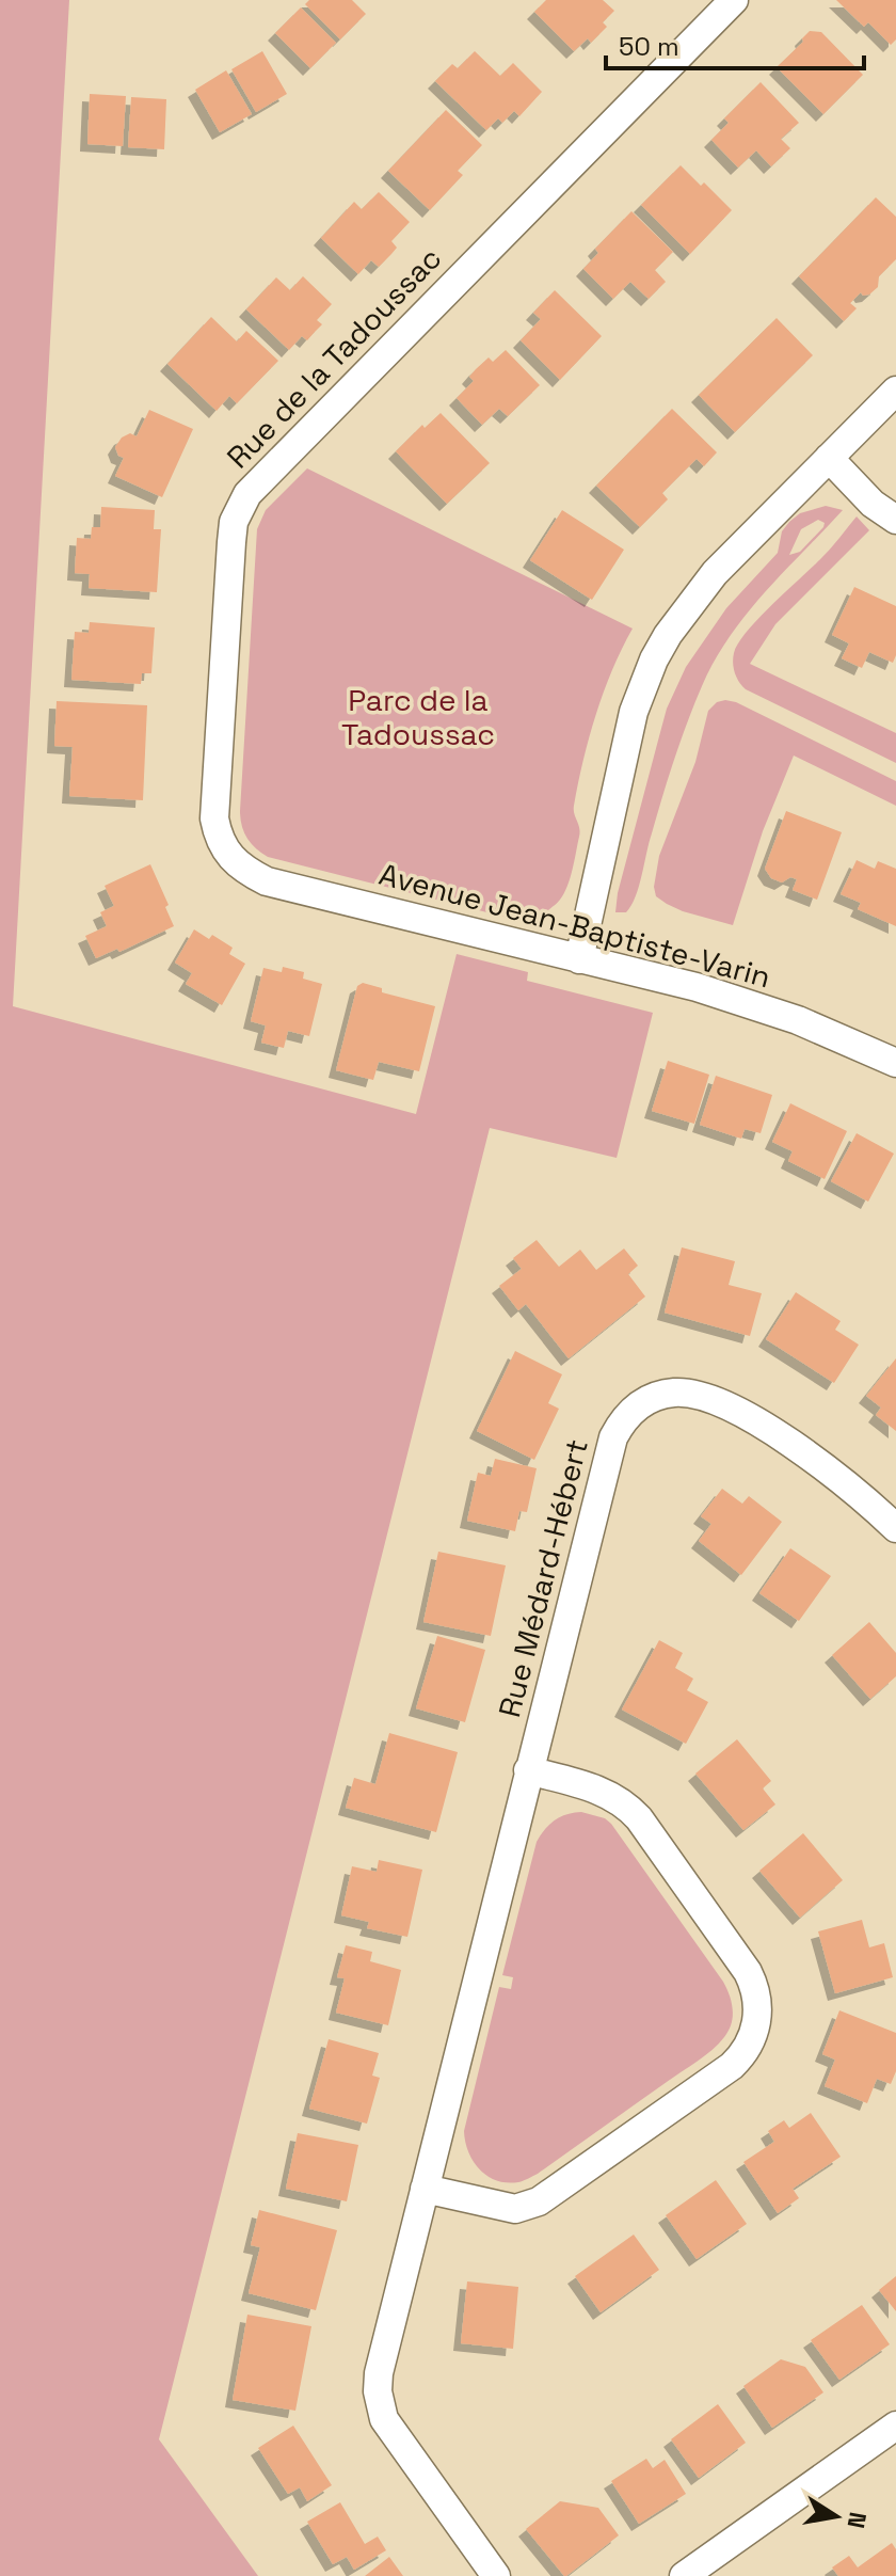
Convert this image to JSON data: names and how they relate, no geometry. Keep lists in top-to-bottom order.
{
  "streets": {
    "street": ["Rue de la Tadoussac", "Avenue Jean-Baptiste-Varin", "Rue Médard-Hébert"]
  },
  "crossings": [
    ["Rue de la Tadoussac", "Avenue Jean-Baptiste-Varin"]
  ],
  "parks": ["Parc de la Tadoussac"],
  "scale_bar": "50 m",
  "north": "right"
}
